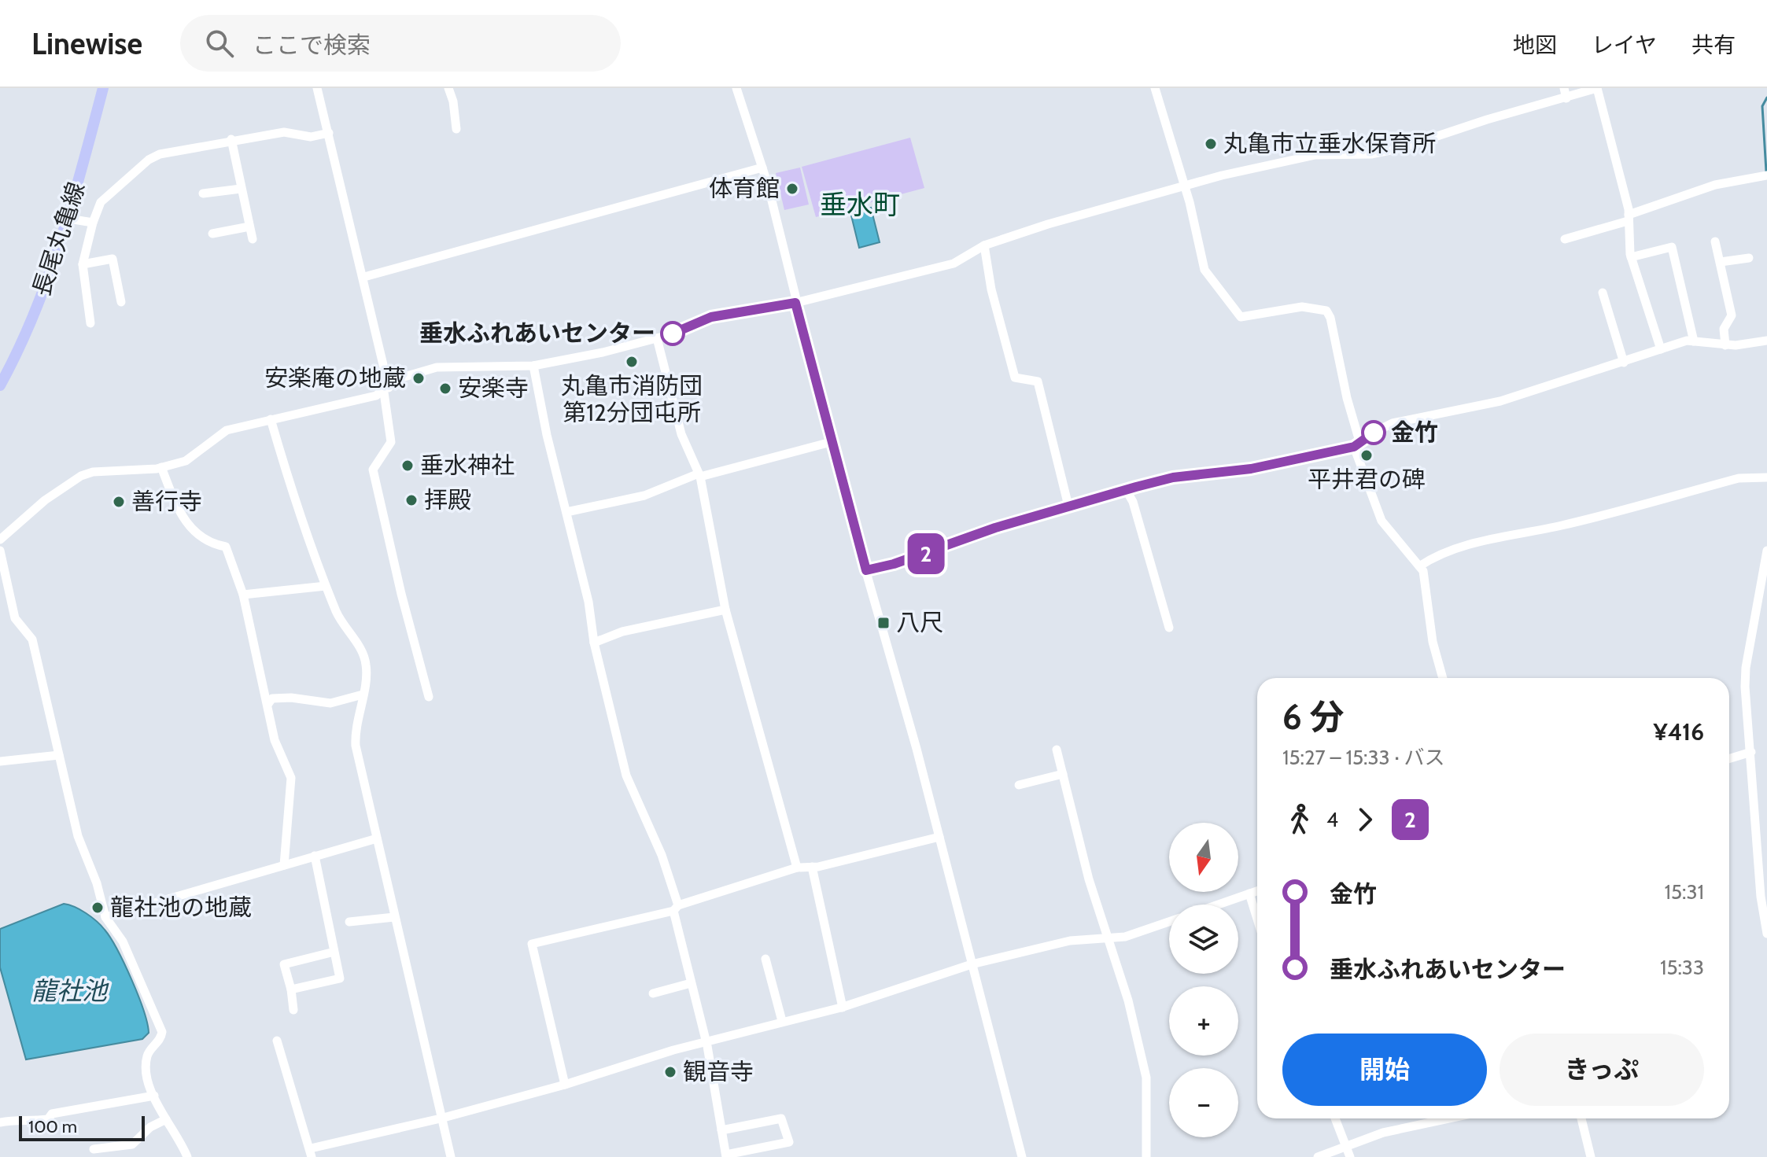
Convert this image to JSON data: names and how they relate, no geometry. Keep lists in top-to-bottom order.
{
  "streets": {
    "main road": ["長尾丸亀線"]
  },
  "districts": ["垂水町"],
  "water": ["龍社池"],
  "places": {
    "other": [
      "丸亀市立垂水保育所",
      "体育館",
      "垂水ふれあいセンター",
      "丸亀市消防団 第12分団屯所",
      "安楽庵の地蔵",
      "安楽寺",
      "金竹",
      "平井君の碑",
      "垂水神社",
      "拝殿",
      "善行寺",
      "龍社池の地蔵",
      "観音寺"
    ],
    "transit": ["八尺"]
  },
  "lines": ["bus line 2"],
  "scale_bar": "100 m",
  "north": "bottom",
  "page": {
    "header": "Linewise",
    "search": "ここで検索",
    "nav": ["地図", "レイヤ", "共有"],
    "on_map": "2",
    "heading": ["6 分", "15:27 – 15:33 · バス", "¥416"],
    "legs": ["4", "2"],
    "map_buttons": ["+", "−"],
    "list": [
      {
        "name": "金竹",
        "value": "15:31"
      },
      {
        "name": "垂水ふれあいセンター",
        "value": "15:33"
      }
    ],
    "buttons": ["開始", "きっぷ"],
    "scale": "100 m"
  }
}
